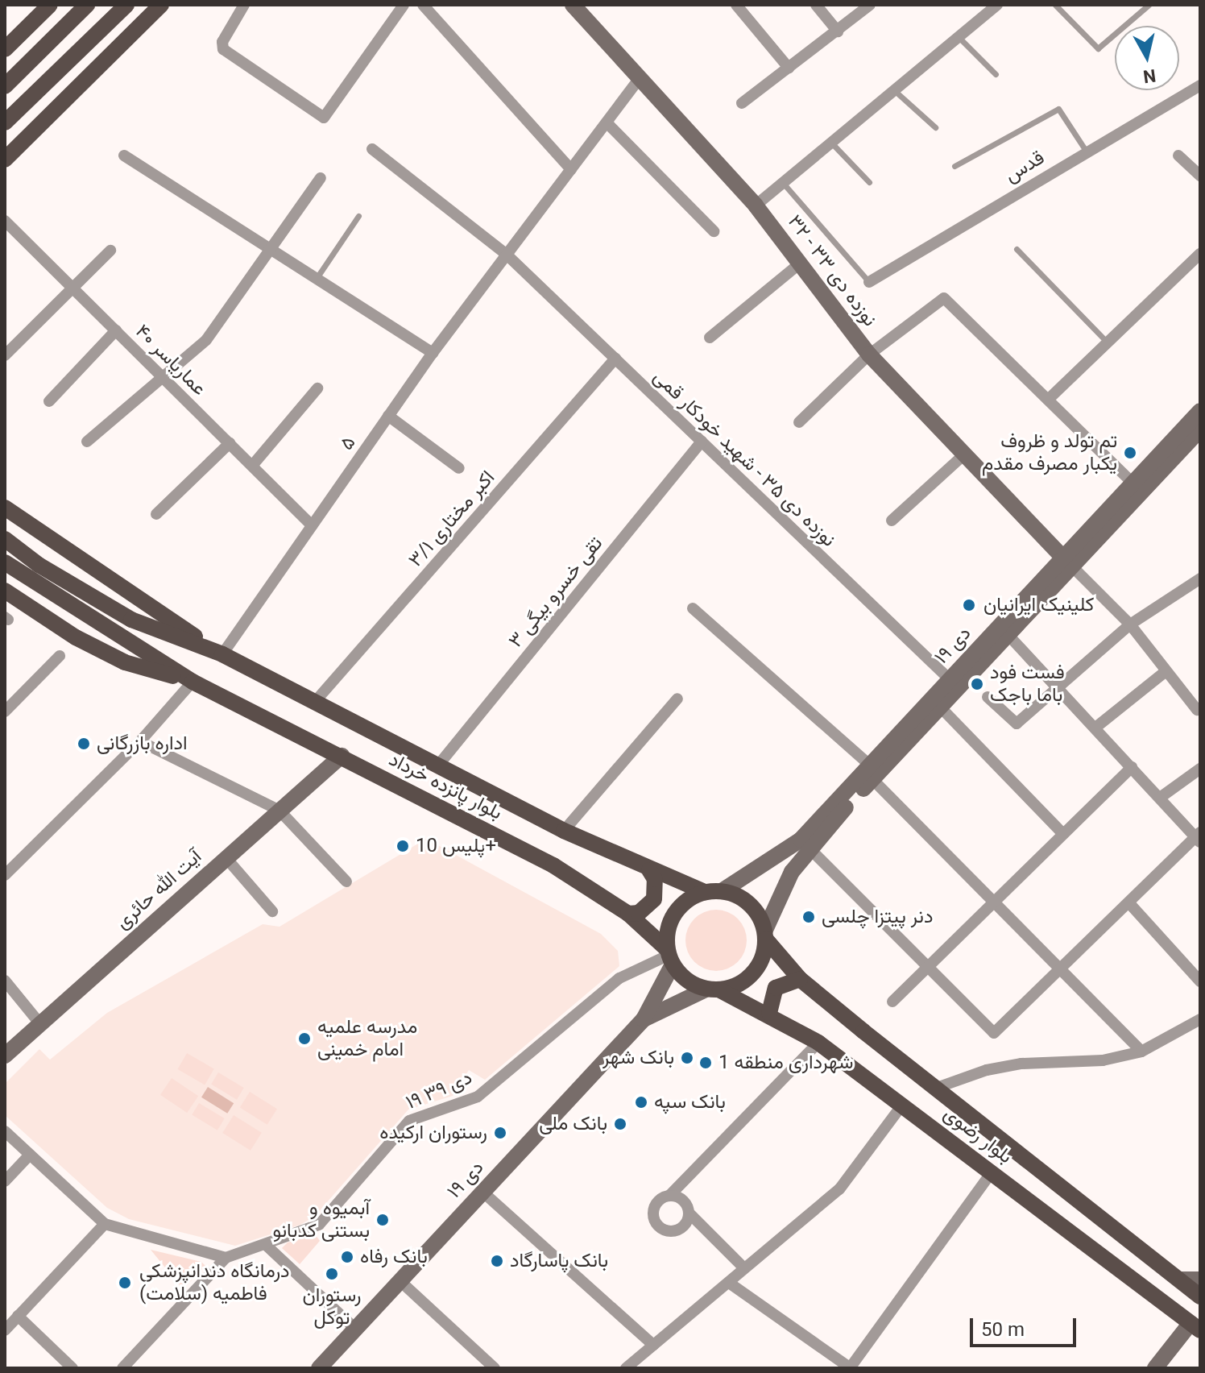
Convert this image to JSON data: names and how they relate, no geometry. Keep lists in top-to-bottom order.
{
  "streets": {
    "main road": [
      "۳۲ - نوزده دی ۳۳",
      "۱۹ دی",
      "بلوار پانزده خرداد",
      "آیت الله حائری",
      "بلوار رضوی"
    ],
    "street": [
      "قدس",
      "عماریاسر ۴۰",
      "۵",
      "نوزده دی ۳۵ - شهید خودکار قمی",
      "۳/۱ اکبر مختاری",
      "۳ تقی خسرو بیگی",
      "۱۹ دی ۳۹"
    ]
  },
  "crossings": [
    ["۳۲ - نوزده دی ۳۳", "۵"],
    ["۳۲ - نوزده دی ۳۳", "۱۹ دی"],
    ["عماریاسر ۴۰", "۵"],
    ["۵", "نوزده دی ۳۵ - شهید خودکار قمی"],
    ["۵", "بلوار پانزده خرداد"],
    ["نوزده دی ۳۵ - شهید خودکار قمی", "۳/۱ اکبر مختاری"],
    ["نوزده دی ۳۵ - شهید خودکار قمی", "۳ تقی خسرو بیگی"],
    ["نوزده دی ۳۵ - شهید خودکار قمی", "۱۹ دی"],
    ["۳/۱ اکبر مختاری", "بلوار پانزده خرداد"],
    ["۳ تقی خسرو بیگی", "بلوار پانزده خرداد"],
    ["۱۹ دی", "بلوار پانزده خرداد"],
    ["۱۹ دی", "۱۹ دی ۳۹"],
    ["۱۹ دی", "بلوار رضوی"],
    ["بلوار پانزده خرداد", "آیت الله حائری"],
    ["بلوار پانزده خرداد", "۱۹ دی ۳۹"],
    ["بلوار پانزده خرداد", "بلوار رضوی"],
    ["۱۹ دی ۳۹", "بلوار رضوی"]
  ],
  "places": [
    "تم تولد و ظروف یکبار مصرف مقدم",
    "کلینیک ایرانیان",
    "فست فود باما باجک",
    "اداره بازرگانی",
    "پلیس 10+",
    "دنر پیتزا چلسی",
    "مدرسه علمیه امام خمینی",
    "بانک شهر",
    "شهرداری منطقه 1",
    "بانک سپه",
    "بانک ملی",
    "رستوران ارکیده",
    "آبمیوه و بستنی کدبانو",
    "بانک رفاه",
    "بانک پاسارگاد",
    "رستوران توکل",
    "درمانگاه دندانپزشکی فاطمیه (سلامت)"
  ],
  "scale_bar": "50 m",
  "north": "bottom"
}
